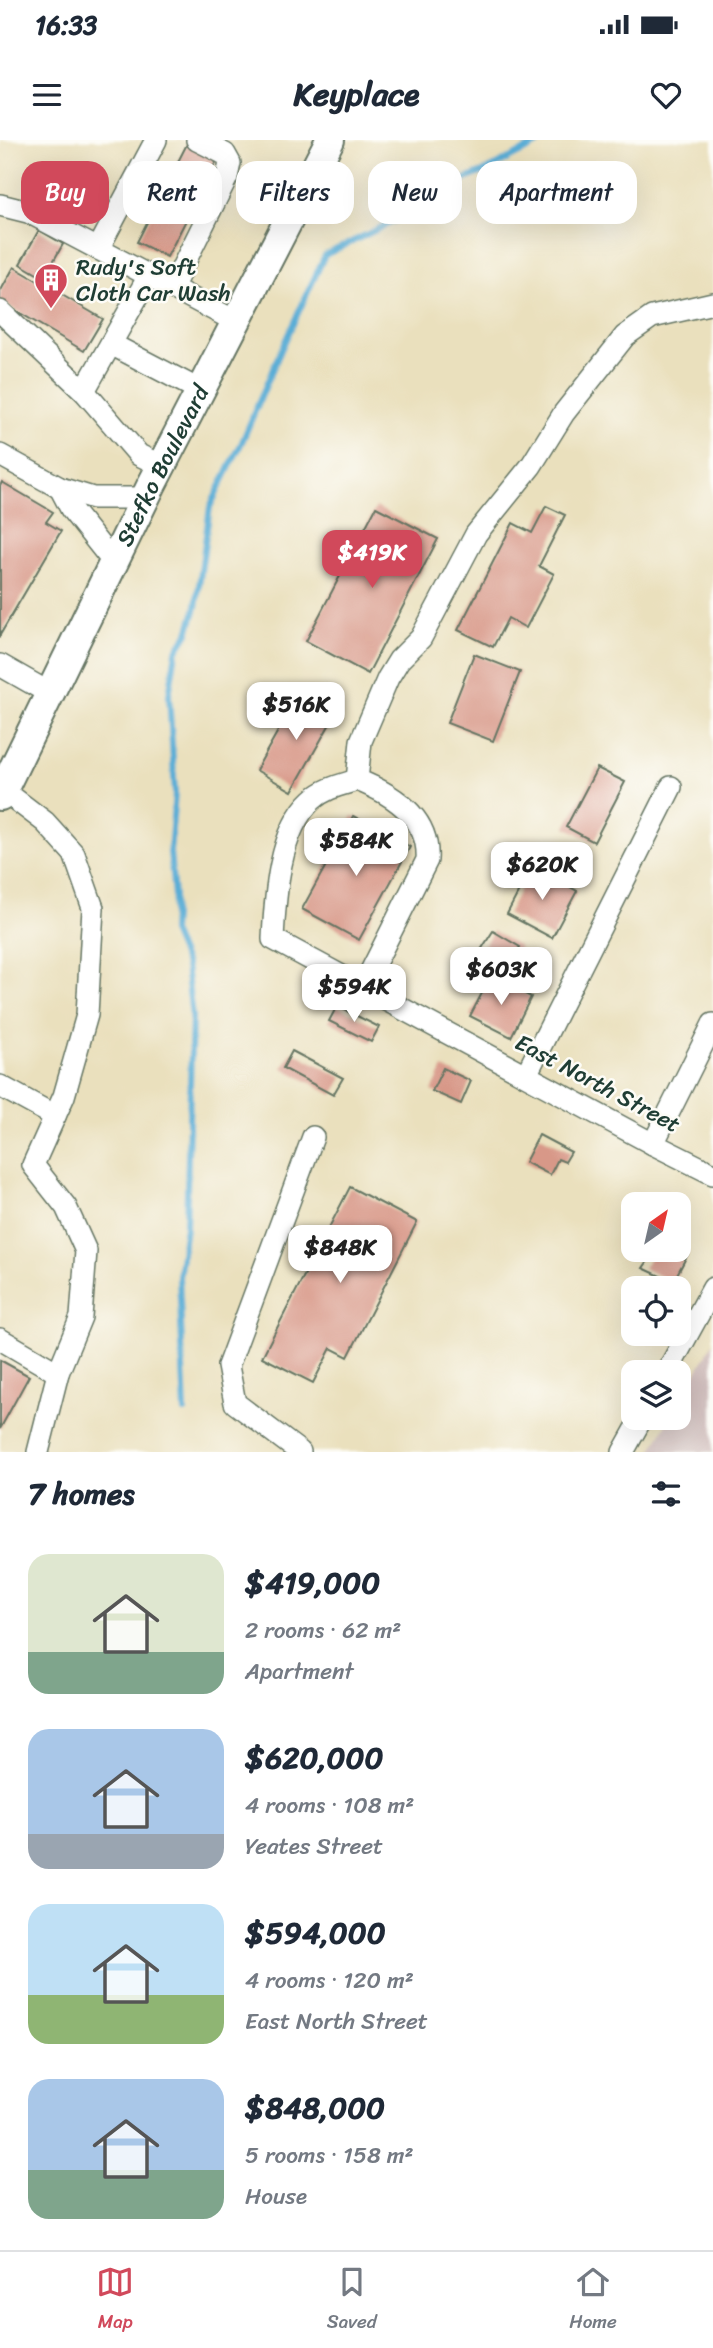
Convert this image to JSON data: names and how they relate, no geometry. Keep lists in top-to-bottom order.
{
  "streets": {
    "main road": ["Stefko Boulevard"],
    "street": ["East North Street"]
  },
  "places": {
    "building": ["Rudy's Soft Cloth Car Wash"]
  },
  "north": "top right",
  "page": {
    "status": "16:33",
    "header": "Keyplace",
    "chip": [
      "Buy",
      "Rent",
      "Filters",
      "New",
      "Apartment"
    ],
    "price": [
      "$419K",
      "$516K",
      "$584K",
      "$620K",
      "$603K",
      "$594K",
      "$848K"
    ],
    "heading": "7 homes",
    "list": [
      {
        "name": "$419,000",
        "note": "2 rooms · 62 m² · Apartment"
      },
      {
        "name": "$620,000",
        "note": "4 rooms · 108 m² · Yeates Street"
      },
      {
        "name": "$594,000",
        "note": "4 rooms · 120 m² · East North Street"
      },
      {
        "name": "$848,000",
        "note": "5 rooms · 158 m² · House"
      }
    ],
    "tabs": ["Map", "Saved", "Home"]
  }
}
